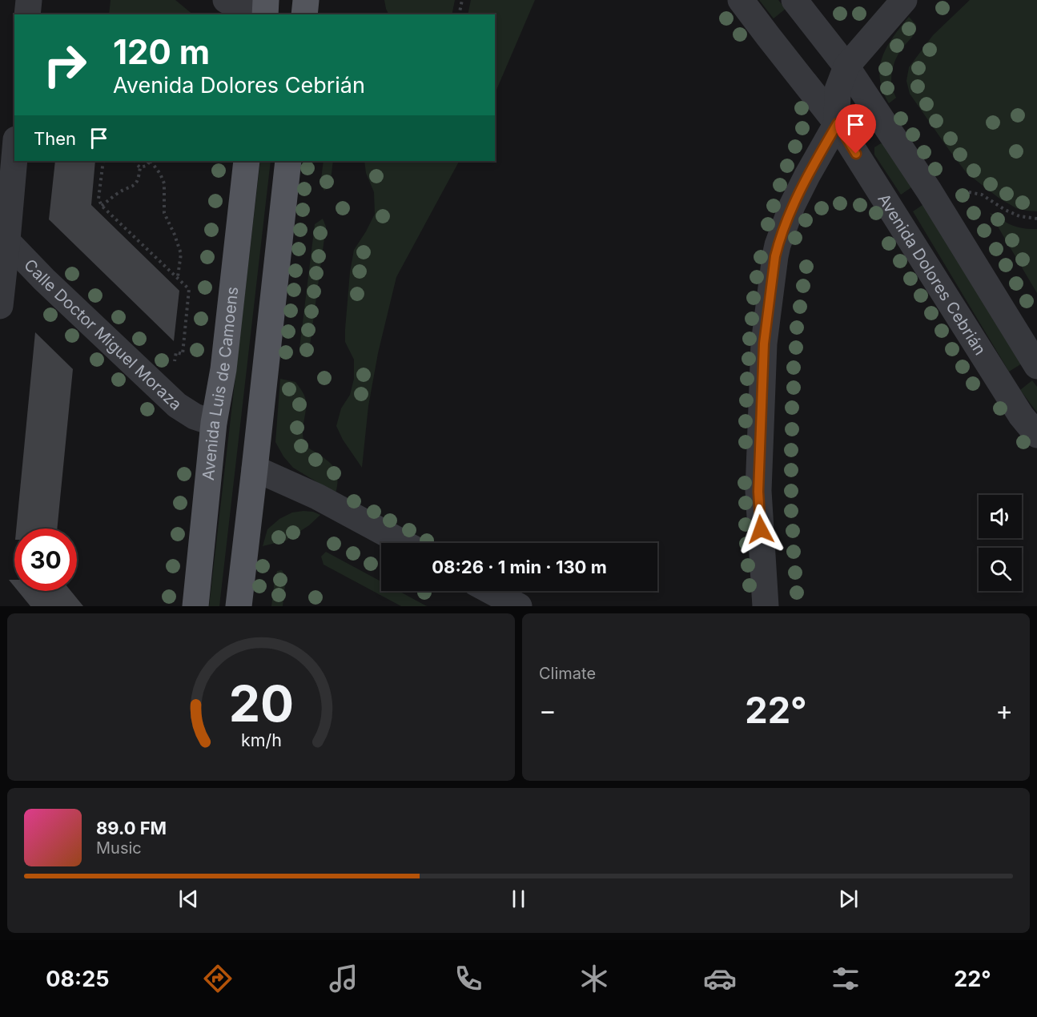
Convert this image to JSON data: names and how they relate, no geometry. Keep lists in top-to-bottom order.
{
  "streets": {
    "main road": ["Avenida Luis de Camoens"],
    "street": ["Avenida Dolores Cebrián", "Calle Doctor Miguel Moraza"]
  },
  "crossings": [
    ["Calle Doctor Miguel Moraza", "Avenida Luis de Camoens"]
  ],
  "page": {
    "turn": ["120 m", "Avenida Dolores Cebrián"],
    "then": "Then",
    "limit": "30",
    "trip": "08:26 · 1 min · 130 m",
    "tile": "Climate",
    "heat": ["−", "22°", "+"],
    "song": ["89.0 FM", "Music"],
    "tabs": ["08:25", "22°"],
    "gauge": ["20", "km/h"]
  }
}
